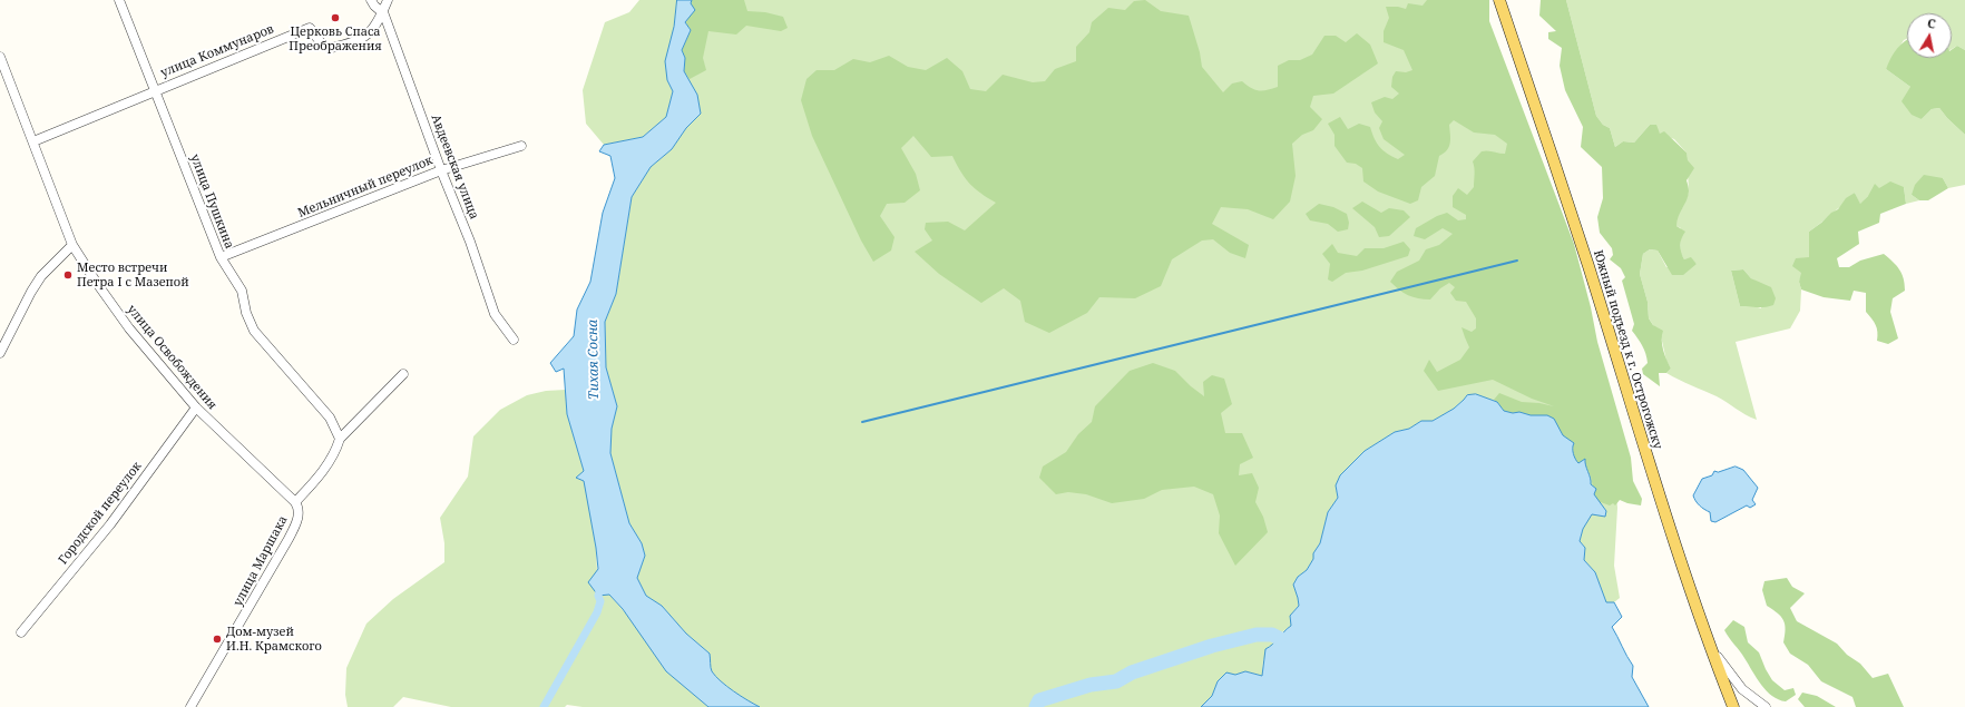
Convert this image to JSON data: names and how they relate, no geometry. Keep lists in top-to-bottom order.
{
  "streets": {
    "main road": ["Южный подъезд к г. Острогожску"],
    "street": [
      "улица Коммунаров",
      "Авдеевская улица",
      "Мельничный переулок",
      "улица Пушкина",
      "улица Освобождения",
      "Городской переулок",
      "улица Маршака"
    ]
  },
  "crossings": [
    ["улица Коммунаров", "Авдеевская улица"],
    ["улица Коммунаров", "улица Пушкина"],
    ["улица Коммунаров", "улица Освобождения"],
    ["Авдеевская улица", "Мельничный переулок"],
    ["Мельничный переулок", "улица Пушкина"],
    ["улица Пушкина", "улица Маршака"],
    ["улица Освобождения", "Городской переулок"],
    ["улица Освобождения", "улица Маршака"]
  ],
  "water": ["Тихая Сосна"],
  "places": ["Церковь Спаса Преображения", "Место встречи Петра I с Мазепой", "Дом-музей И.Н. Крамского"],
  "north": "top"
}
